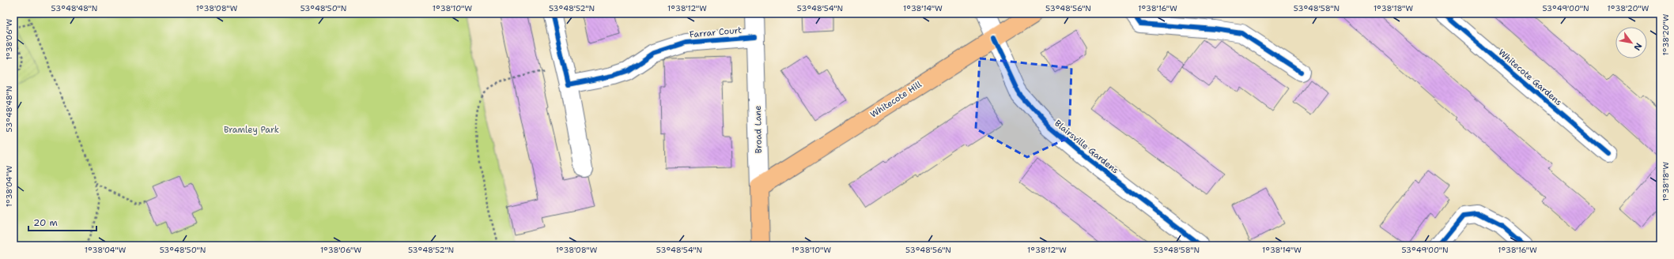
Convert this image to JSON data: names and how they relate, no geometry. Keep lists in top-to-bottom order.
{
  "streets": {
    "main road": ["Whitecote Hill", "Broad Lane"],
    "street": ["Farrar Court", "Whitecote Gardens", "Blairsville Gardens"]
  },
  "crossings": [
    ["Farrar Court", "Broad Lane"],
    ["Whitecote Hill", "Broad Lane"],
    ["Whitecote Hill", "Blairsville Gardens"]
  ],
  "parks": ["Bramley Park"],
  "scale_bar": "20 m",
  "north": "bottom right",
  "coordinates": [
    "53°48'48\"N",
    "1°38'08\"W",
    "53°48'50\"N",
    "1°38'10\"W",
    "53°48'52\"N",
    "1°38'12\"W",
    "53°48'54\"N",
    "1°38'14\"W",
    "53°48'56\"N",
    "1°38'16\"W",
    "53°48'58\"N",
    "1°38'18\"W",
    "53°49'00\"N",
    "1°38'20\"W",
    "1°38'06\"W",
    "1°38'04\"W"
  ]
}
